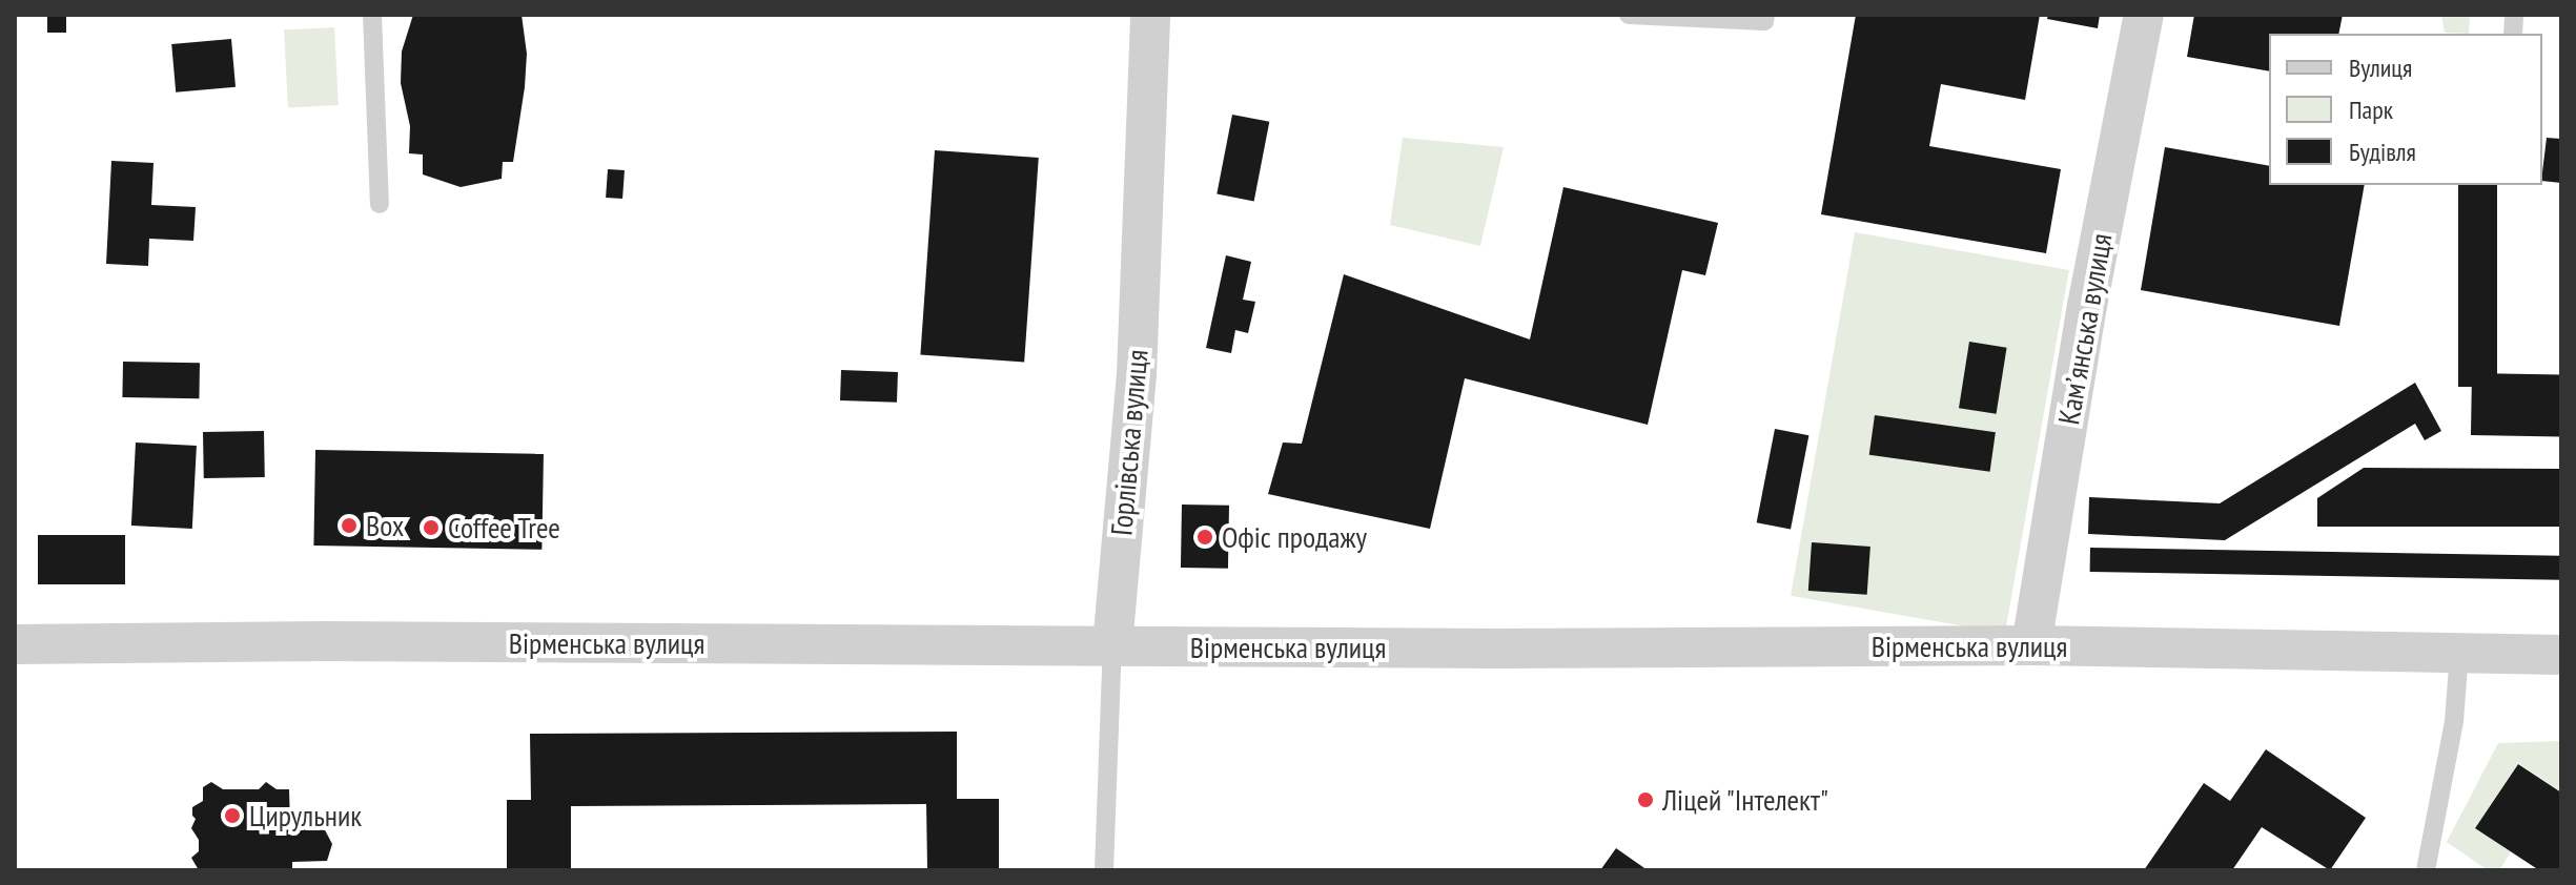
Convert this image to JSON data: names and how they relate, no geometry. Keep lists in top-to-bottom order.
{
  "streets": {
    "street": ["Камʼянська вулиця", "Горлівська вулиця", "Вірменська вулиця"]
  },
  "crossings": [
    ["Камʼянська вулиця", "Вірменська вулиця"],
    ["Горлівська вулиця", "Вірменська вулиця"]
  ],
  "places": [
    "Box",
    "Coffee Tree",
    "Офіс продажу",
    "Ліцей \"Інтелект\"",
    "Цирульник"
  ],
  "legend": ["Вулиця", "Парк", "Будівля"]
}
